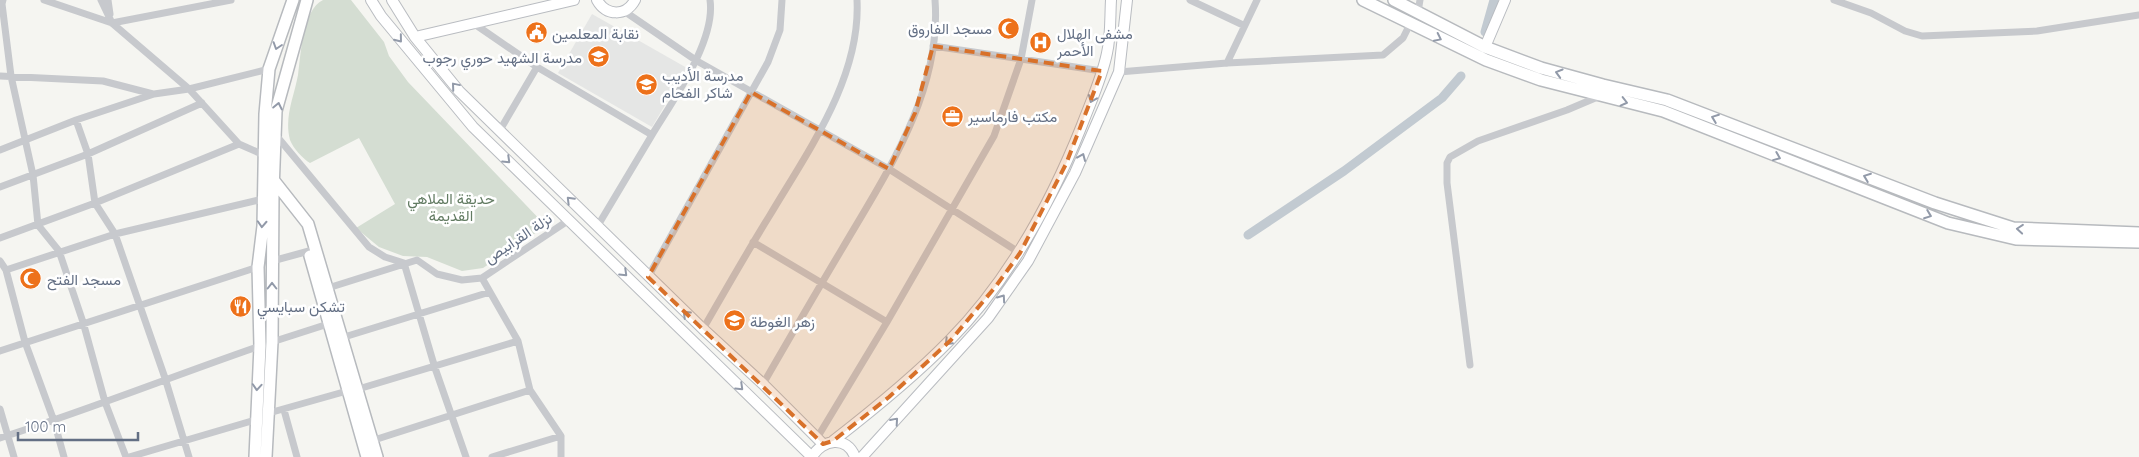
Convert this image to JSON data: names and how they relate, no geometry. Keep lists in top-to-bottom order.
{
  "streets": {
    "street": ["نزلة القرابيص"]
  },
  "parks": ["حديقة الملاهي القديمة"],
  "places": {
    "mosque": ["مسجد الفاروق", "مسجد الفتح"],
    "public building": ["نقابة المعلمين"],
    "hospital": ["مشفى الهلال الأحمر"],
    "school or university": ["مدرسة الشهيد حوري رجوب", "مدرسة الأديب شاكر الفحام", "زهر الغوطة"],
    "office": ["مكتب فارماسير"],
    "restaurant": ["تشكن سبايسي"]
  },
  "scale_bar": "100 m"
}
